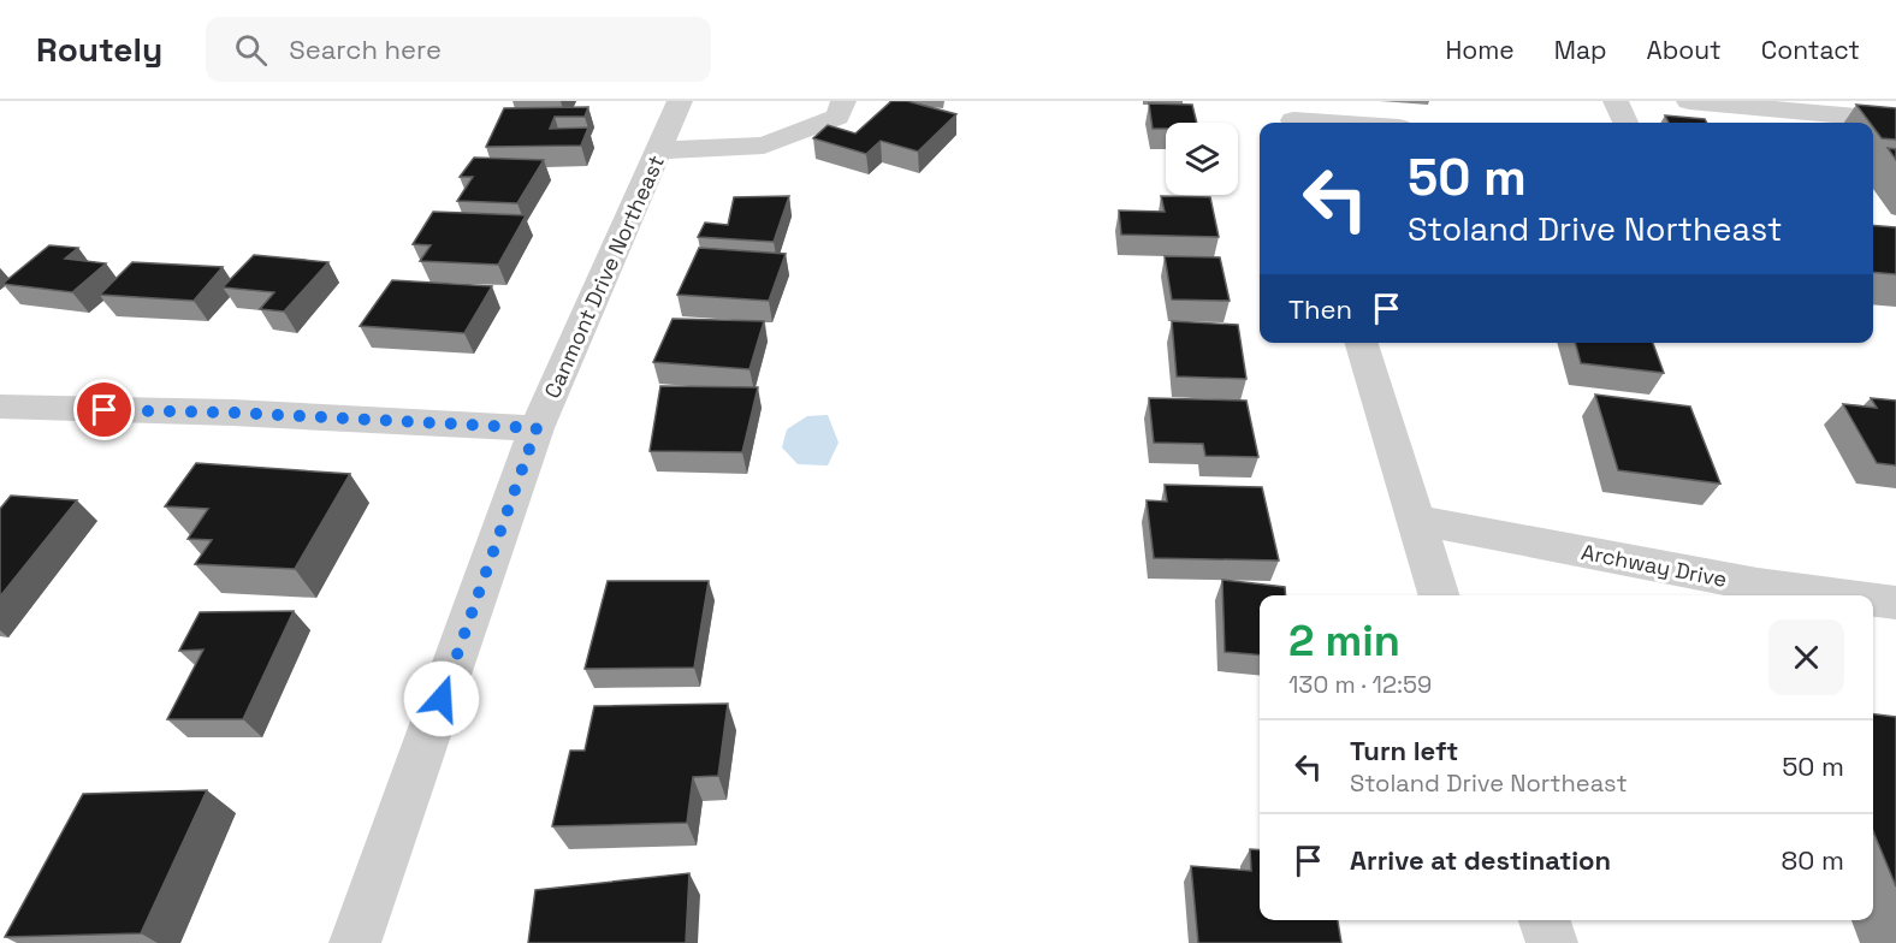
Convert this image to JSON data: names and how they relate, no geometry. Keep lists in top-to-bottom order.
{
  "streets": {
    "street": ["Canmont Drive Northeast", "Archway Drive"]
  },
  "page": {
    "header": "Routely",
    "search": "Search here",
    "nav": [
      "Home",
      "Map",
      "About",
      "Contact"
    ],
    "turn": ["50 m", "Stoland Drive Northeast"],
    "then": "Then",
    "heading": ["2 min", "130 m · 12:59"],
    "list": [
      {
        "name": "Turn left",
        "note": "Stoland Drive Northeast",
        "value": "50 m"
      },
      {
        "name": "Arrive at destination",
        "value": "80 m"
      }
    ]
  }
}
